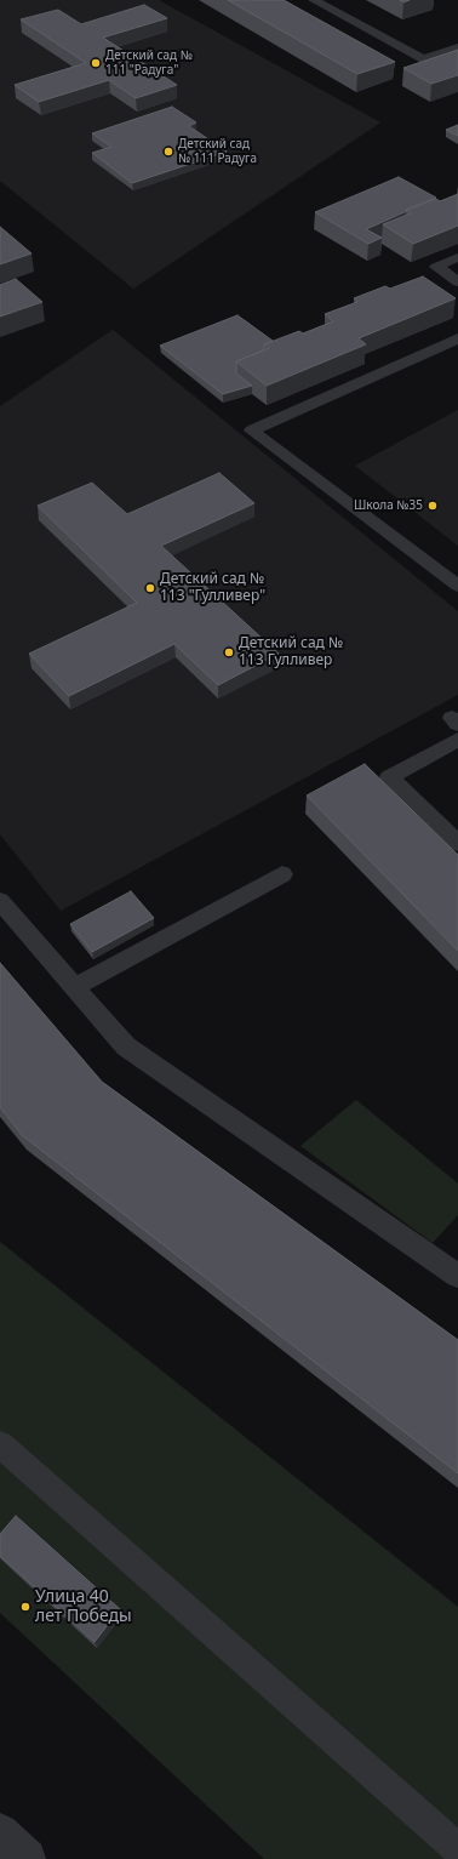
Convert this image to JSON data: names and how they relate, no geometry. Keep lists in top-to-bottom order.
{
  "places": [
    "Детский сад № 111 \"Радуга\"",
    "Детский сад № 111 Радуга",
    "Школа №35",
    "Детский сад № 113 \"Гулливер\"",
    "Детский сад № 113 Гулливер",
    "Улица 40 лет Победы"
  ]
}
